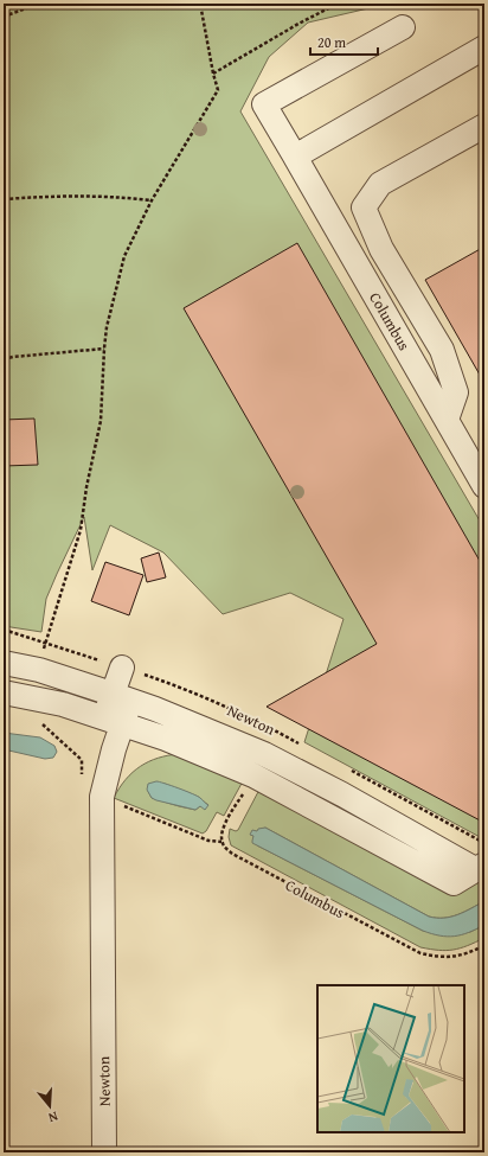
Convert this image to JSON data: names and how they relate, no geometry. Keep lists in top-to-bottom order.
{
  "streets": {
    "street": ["Columbus", "Newton"]
  },
  "scale_bar": "20 m",
  "north": "bottom"
}
